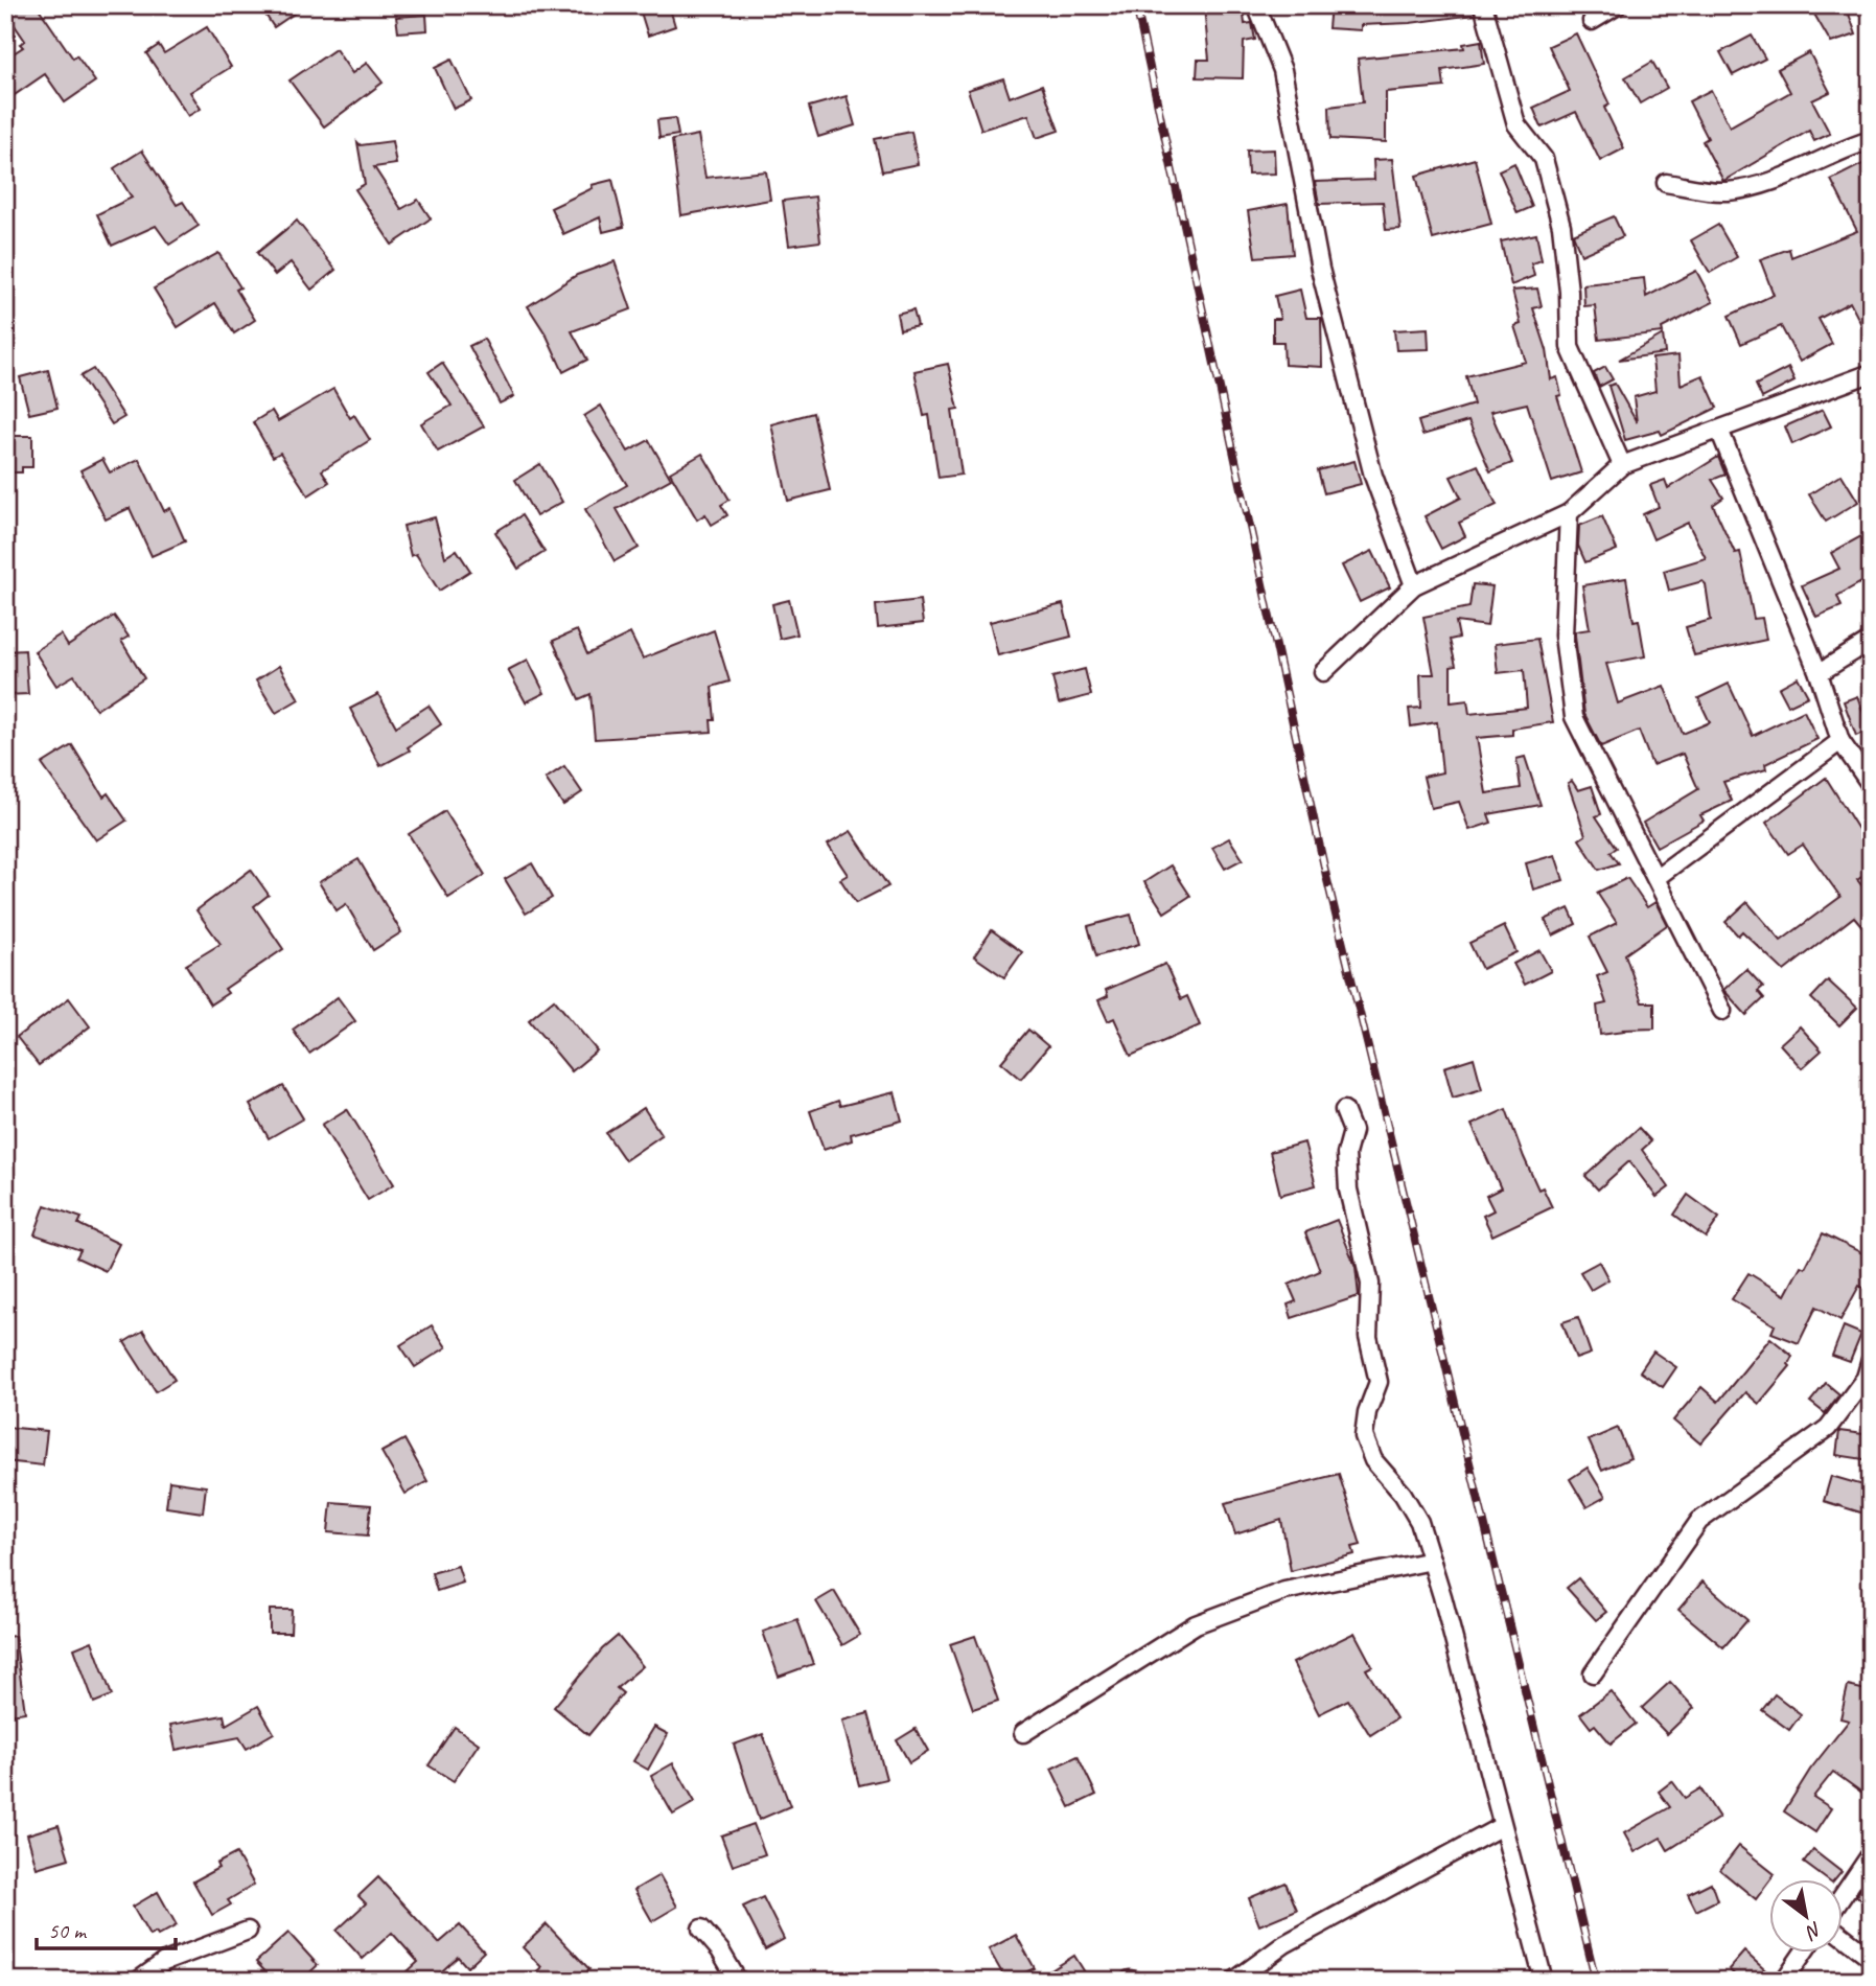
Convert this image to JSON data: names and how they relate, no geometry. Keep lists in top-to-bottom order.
{
  "scale_bar": "50 m",
  "north": "bottom right"
}
